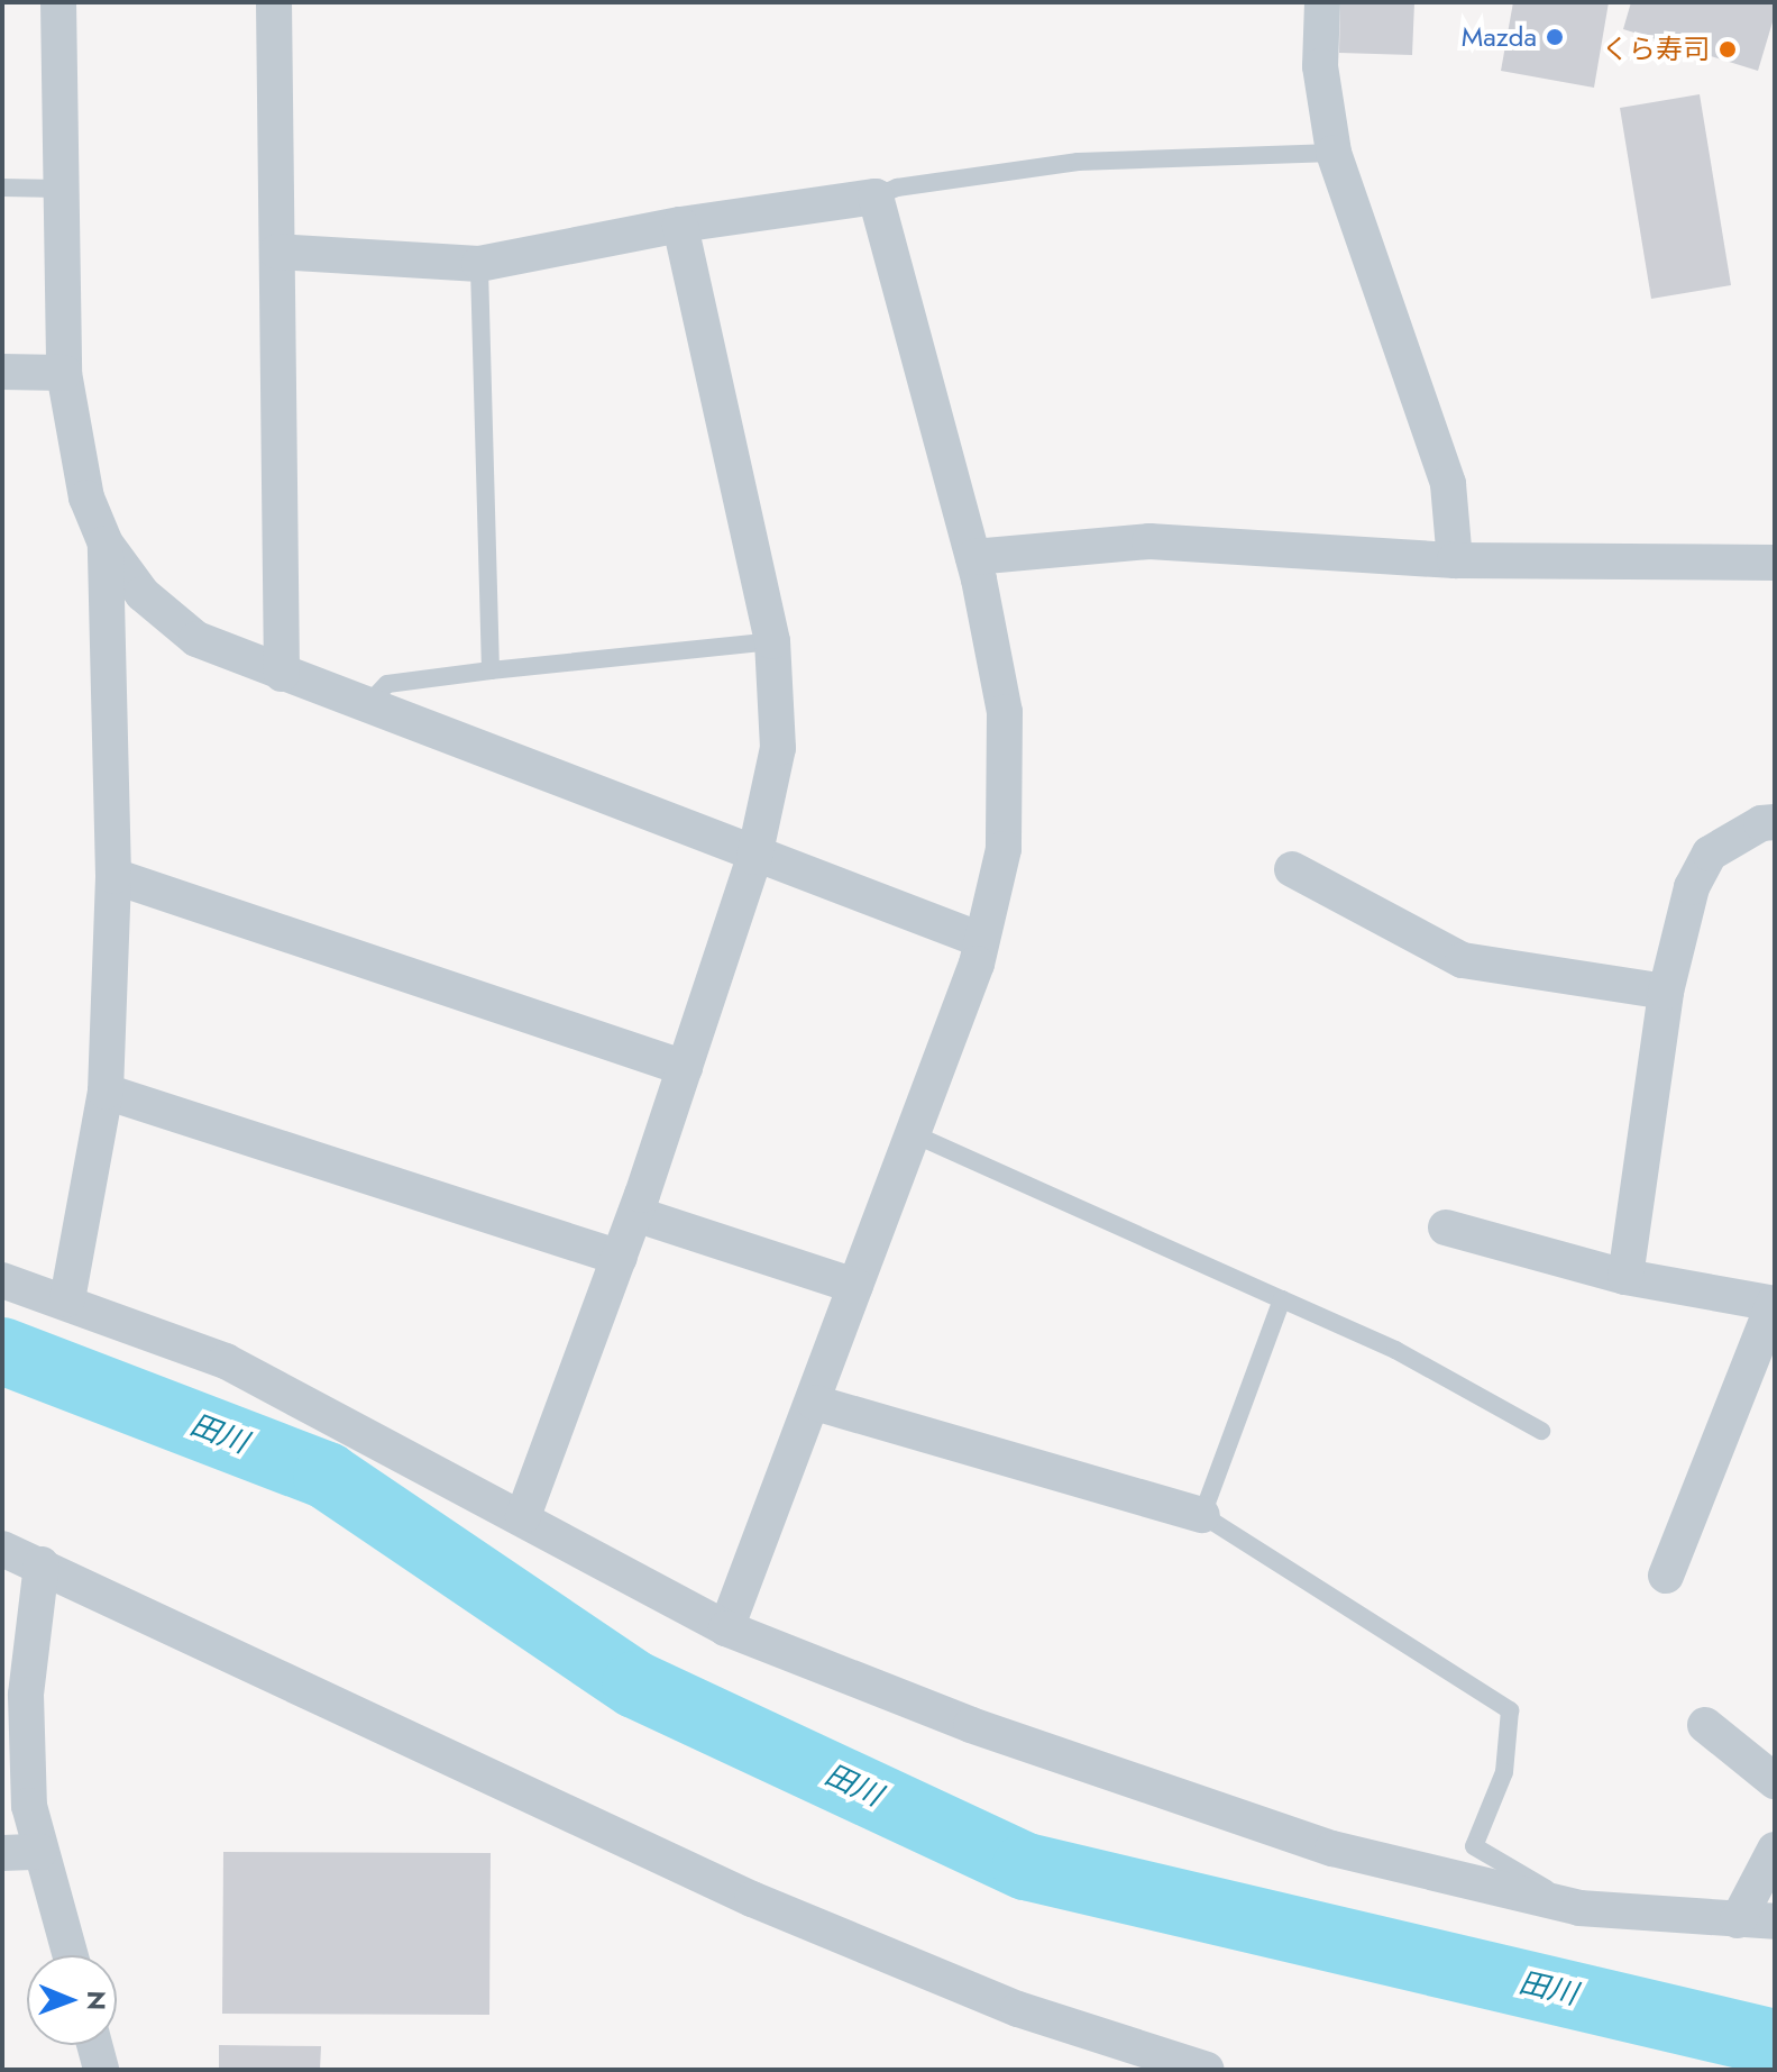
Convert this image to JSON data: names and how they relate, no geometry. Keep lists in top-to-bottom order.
{
  "water": ["田川"],
  "places": ["Mazda", "くら寿司"],
  "north": "right"
}
